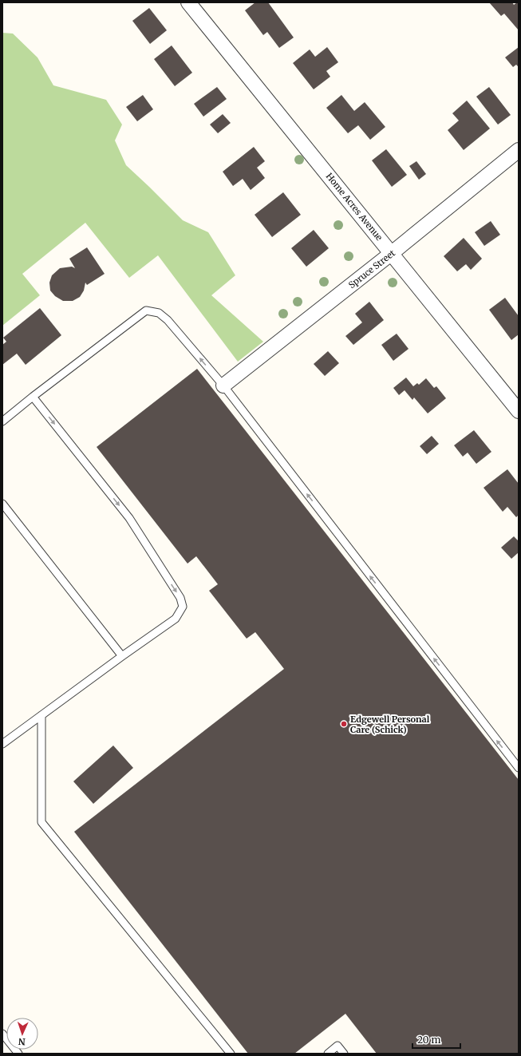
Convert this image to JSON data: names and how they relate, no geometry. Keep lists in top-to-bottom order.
{
  "streets": {
    "street": ["Home Acres Avenue", "Spruce Street"]
  },
  "crossings": [
    ["Home Acres Avenue", "Spruce Street"]
  ],
  "places": ["Edgewell Personal Care (Schick)"],
  "scale_bar": "20 m",
  "north": "bottom"
}
